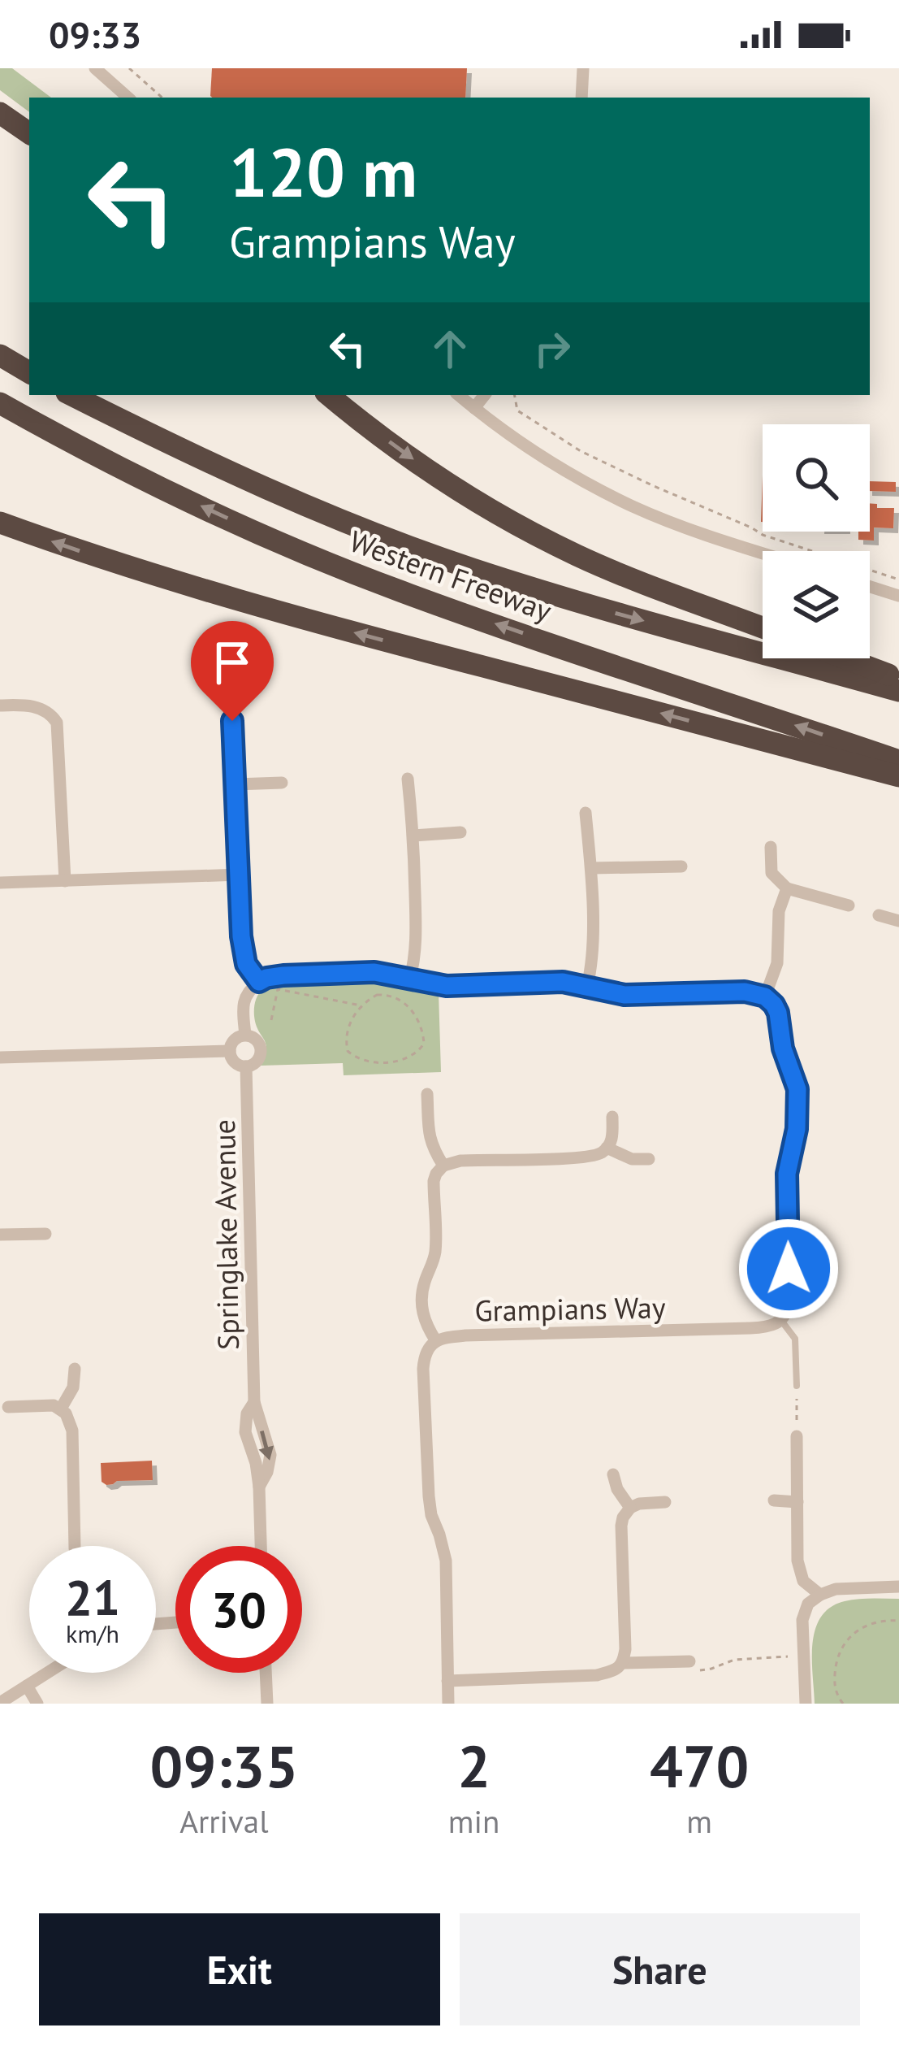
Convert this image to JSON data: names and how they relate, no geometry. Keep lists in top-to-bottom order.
{
  "streets": {
    "highway": ["Western Freeway"],
    "street": ["Springlake Avenue", "Grampians Way"]
  },
  "page": {
    "status": "09:33",
    "turn": ["120 m", "Grampians Way"],
    "speed": "21 km/h",
    "limit": "30",
    "eta": [
      "09:35",
      "Arrival",
      "2",
      "min",
      "470",
      "m"
    ],
    "buttons": ["Exit", "Share"]
  }
}
